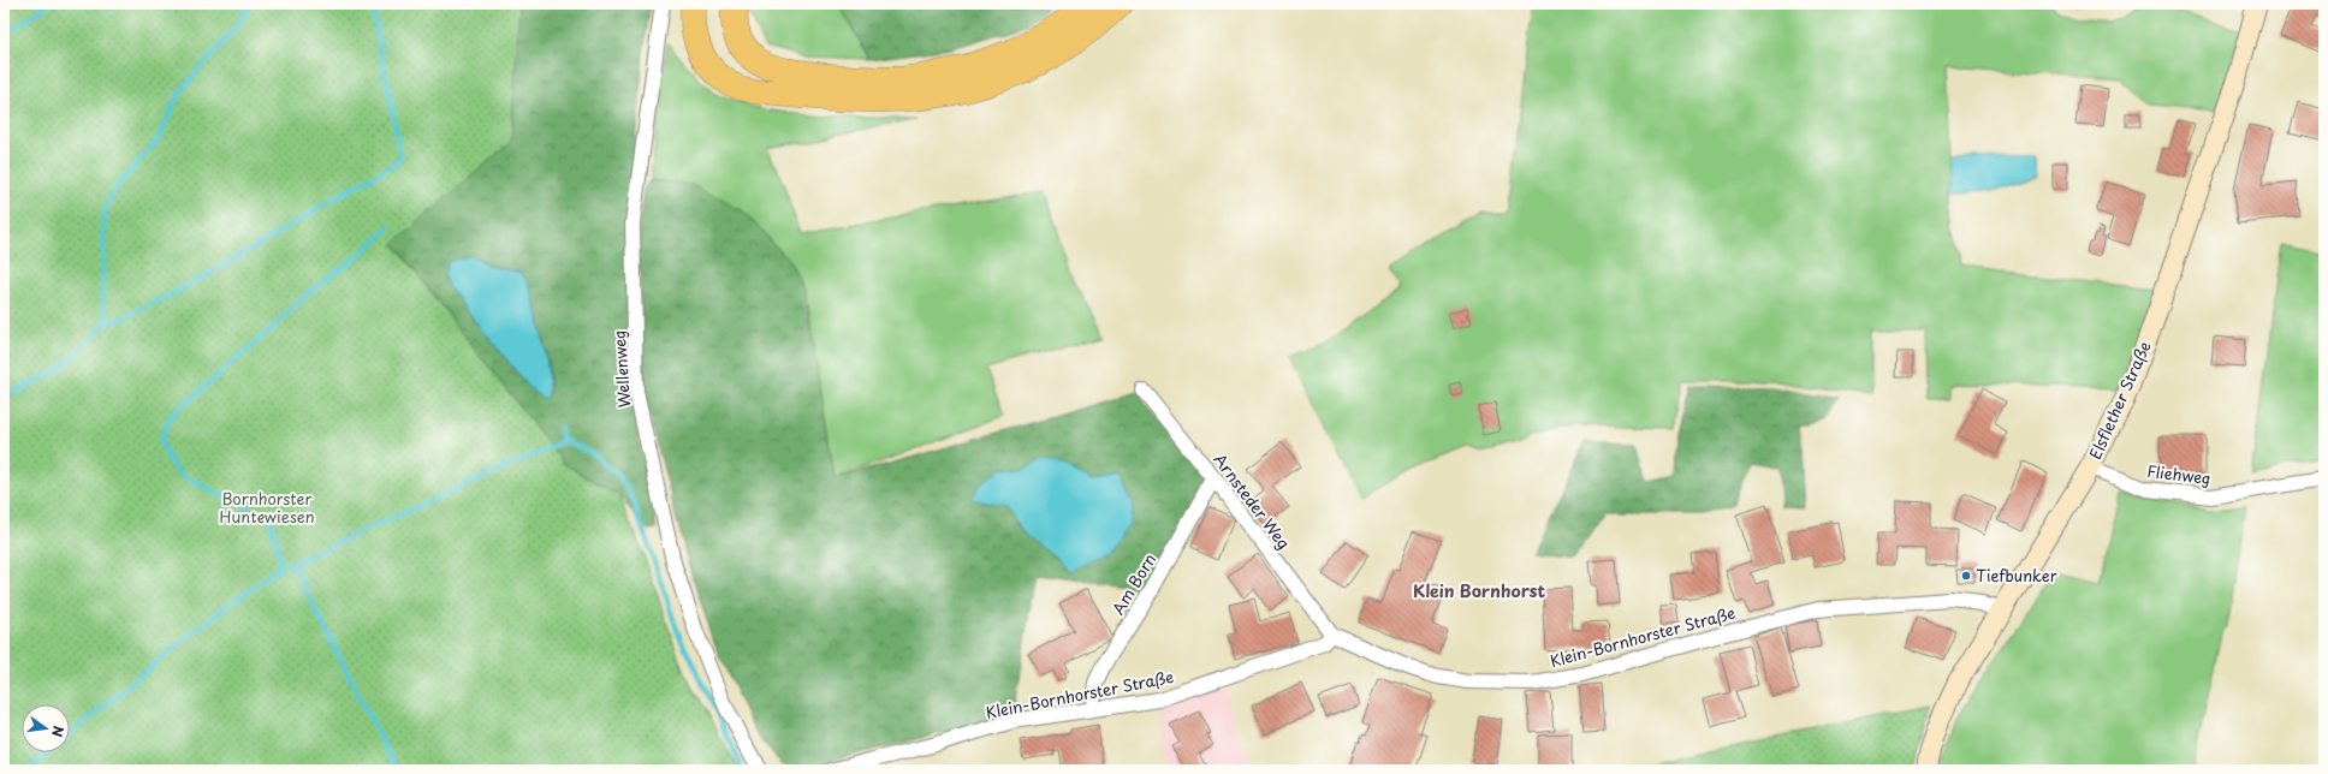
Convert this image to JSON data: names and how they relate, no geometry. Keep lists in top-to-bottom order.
{
  "streets": {
    "main road": ["Elsflether Straße"],
    "street": [
      "Wellenweg",
      "Fliehweg",
      "Arnsteder Weg",
      "Am Born",
      "Klein-Bornhorster Straße"
    ]
  },
  "crossings": [
    ["Elsflether Straße", "Fliehweg"],
    ["Elsflether Straße", "Klein-Bornhorster Straße"],
    ["Arnsteder Weg", "Am Born"],
    ["Arnsteder Weg", "Klein-Bornhorster Straße"],
    ["Am Born", "Klein-Bornhorster Straße"]
  ],
  "districts": ["Klein Bornhorst"],
  "parks": ["Bornhorster Huntewiesen"],
  "places": ["Tiefbunker"],
  "north": "right"
}
